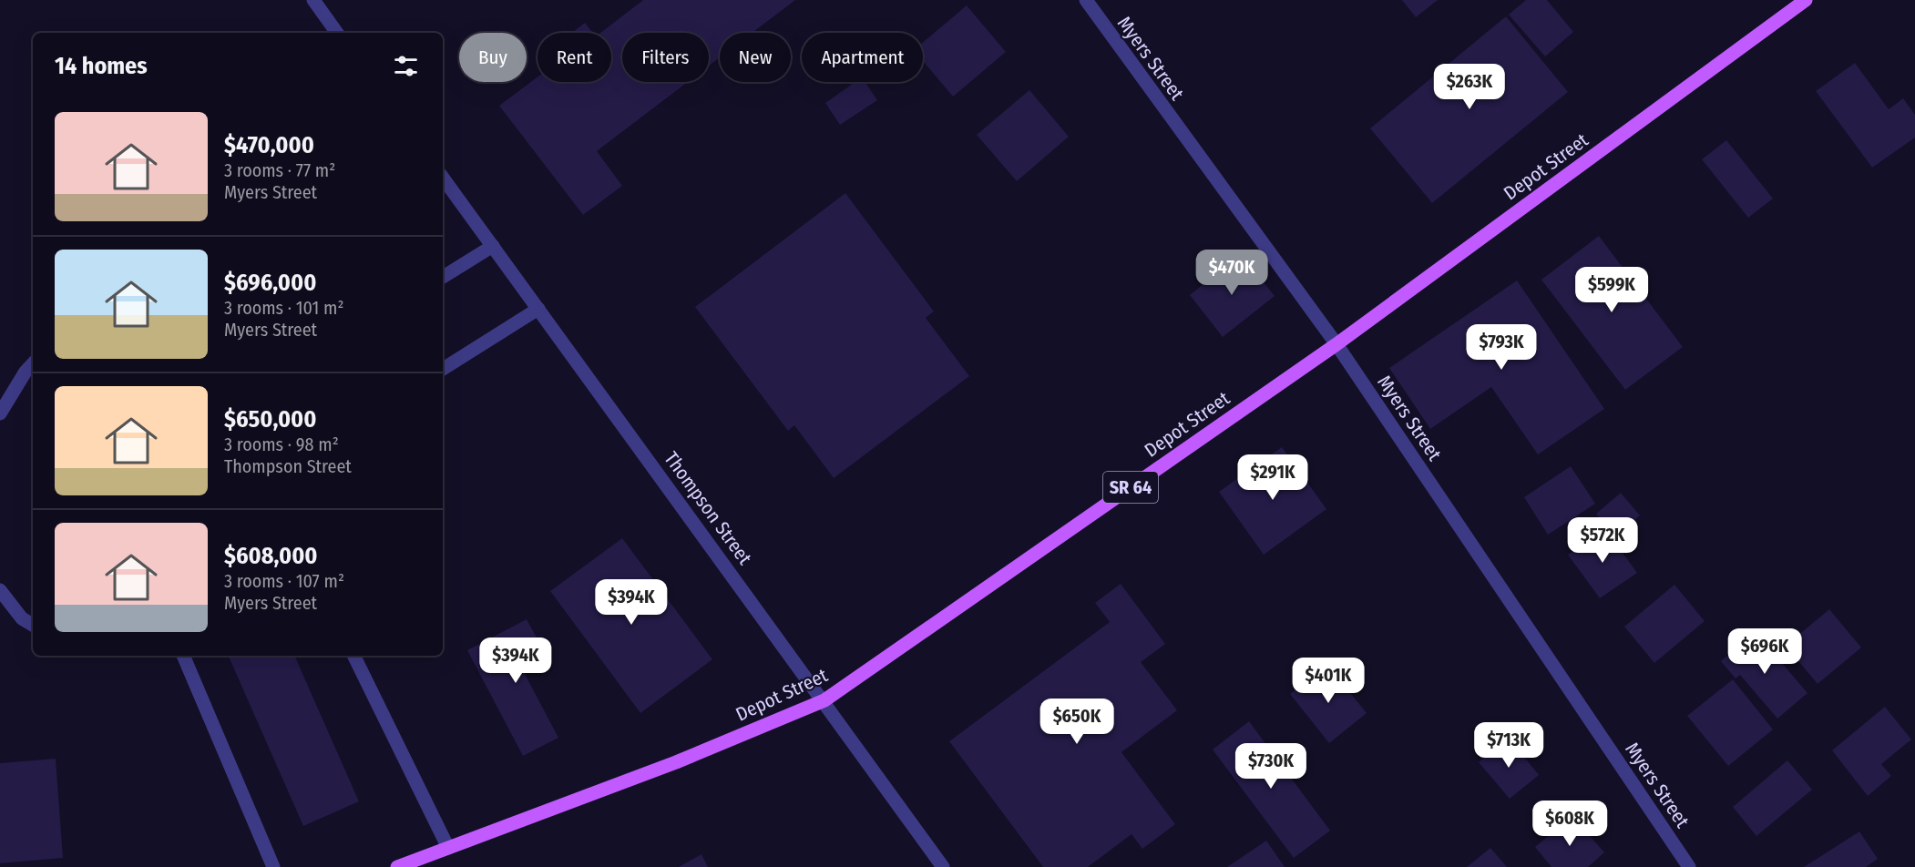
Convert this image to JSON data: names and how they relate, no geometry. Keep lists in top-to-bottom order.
{
  "streets": {
    "main road": ["Depot Street", "SR 64"],
    "street": ["Myers Street", "Thompson Street"]
  },
  "crossings": [
    ["Myers Street", "Depot Street"],
    ["Depot Street", "Thompson Street"]
  ],
  "page": {
    "chip": [
      "Buy",
      "Rent",
      "Filters",
      "New",
      "Apartment"
    ],
    "heading": "14 homes",
    "price": [
      "$263K",
      "$470K",
      "$599K",
      "$793K",
      "$291K",
      "$572K",
      "$394K",
      "$696K",
      "$394K",
      "$401K",
      "$650K",
      "$713K",
      "$730K",
      "$608K"
    ],
    "list": [
      {
        "name": "$470,000",
        "note": "3 rooms · 77 m² · Myers Street"
      },
      {
        "name": "$696,000",
        "note": "3 rooms · 101 m² · Myers Street"
      },
      {
        "name": "$650,000",
        "note": "3 rooms · 98 m² · Thompson Street"
      },
      {
        "name": "$608,000",
        "note": "3 rooms · 107 m² · Myers Street"
      }
    ]
  }
}
